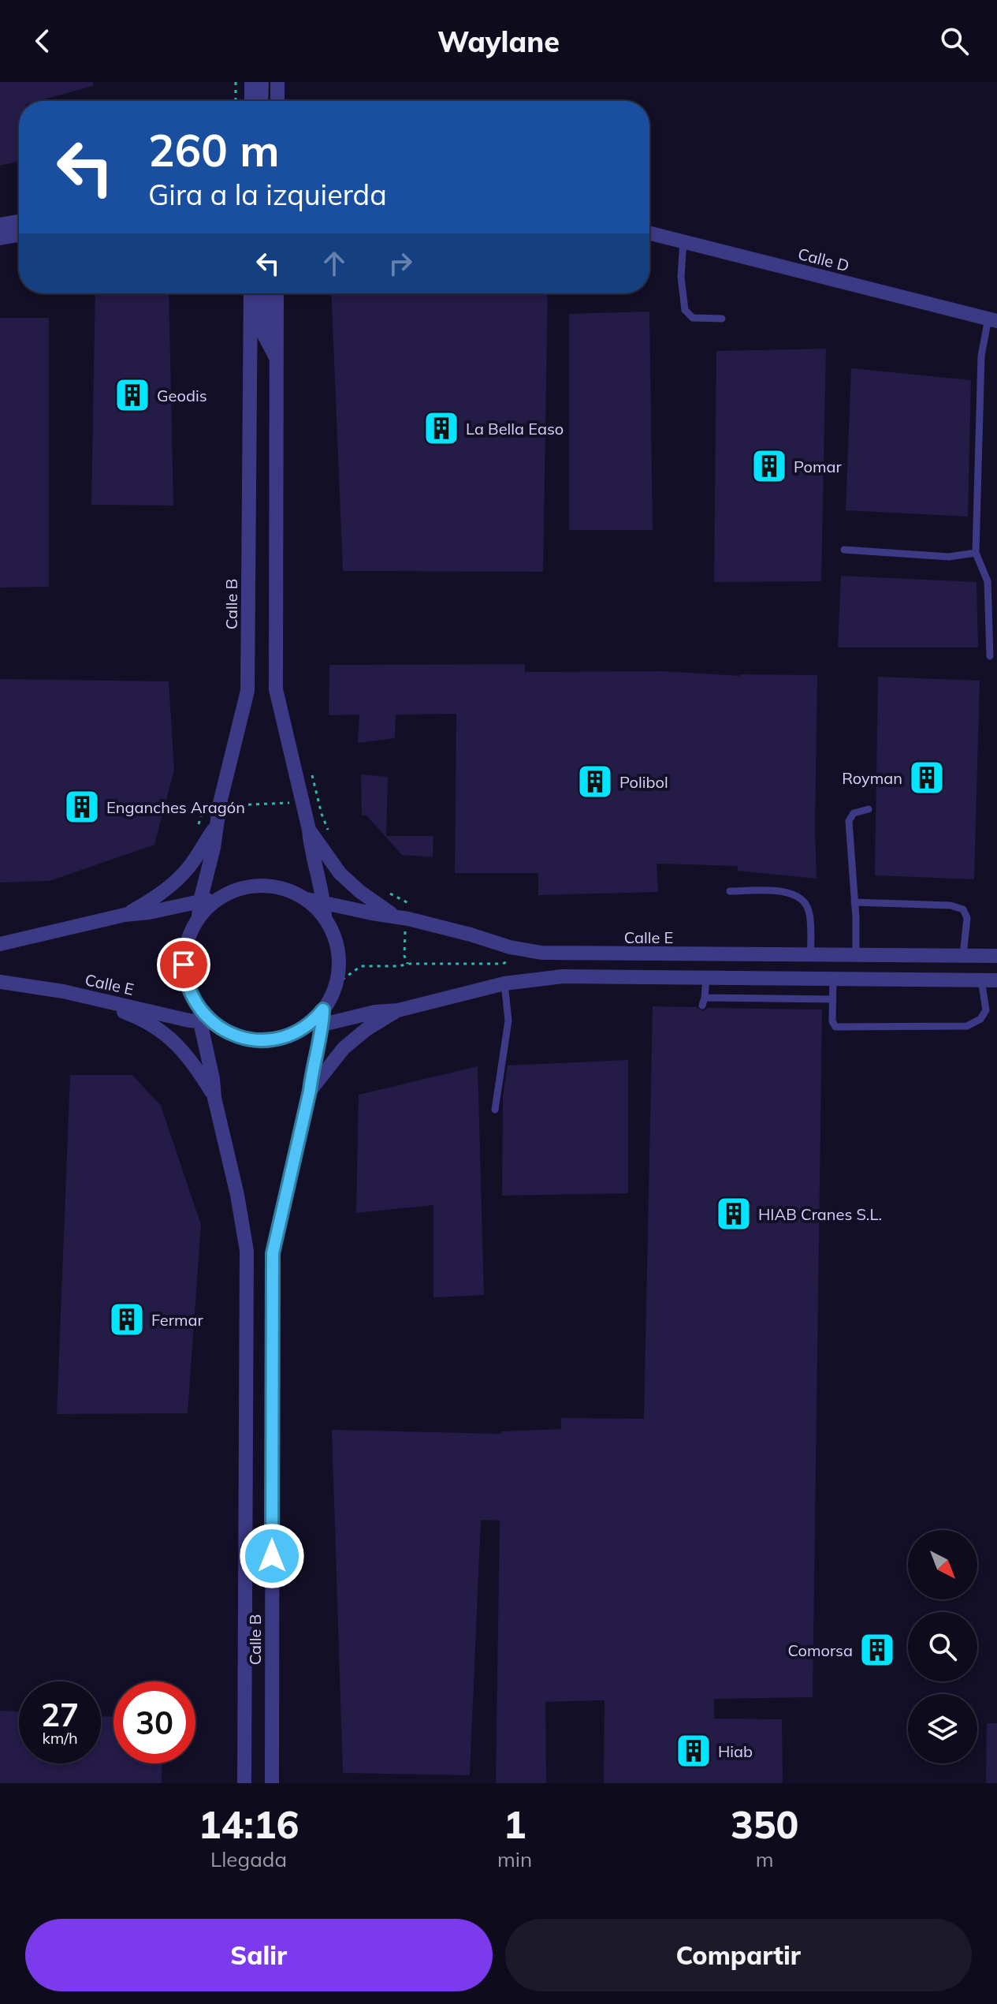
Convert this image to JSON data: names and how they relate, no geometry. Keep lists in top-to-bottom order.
{
  "streets": {
    "street": ["Calle D", "Calle B", "Calle E"]
  },
  "crossings": [
    ["Calle B", "Calle E"]
  ],
  "places": {
    "building": [
      "Geodis",
      "La Bella Easo",
      "Pomar",
      "Royman",
      "Polibol",
      "Enganches Aragón",
      "HIAB Cranes S.L.",
      "Fermar",
      "Comorsa",
      "Hiab"
    ]
  },
  "north": "bottom right",
  "page": {
    "header": "Waylane",
    "turn": ["260 m", "Gira a la izquierda"],
    "speed": "27 km/h",
    "limit": "30",
    "eta": [
      "14:16",
      "Llegada",
      "1",
      "min",
      "350",
      "m"
    ],
    "buttons": ["Salir", "Compartir"]
  }
}
